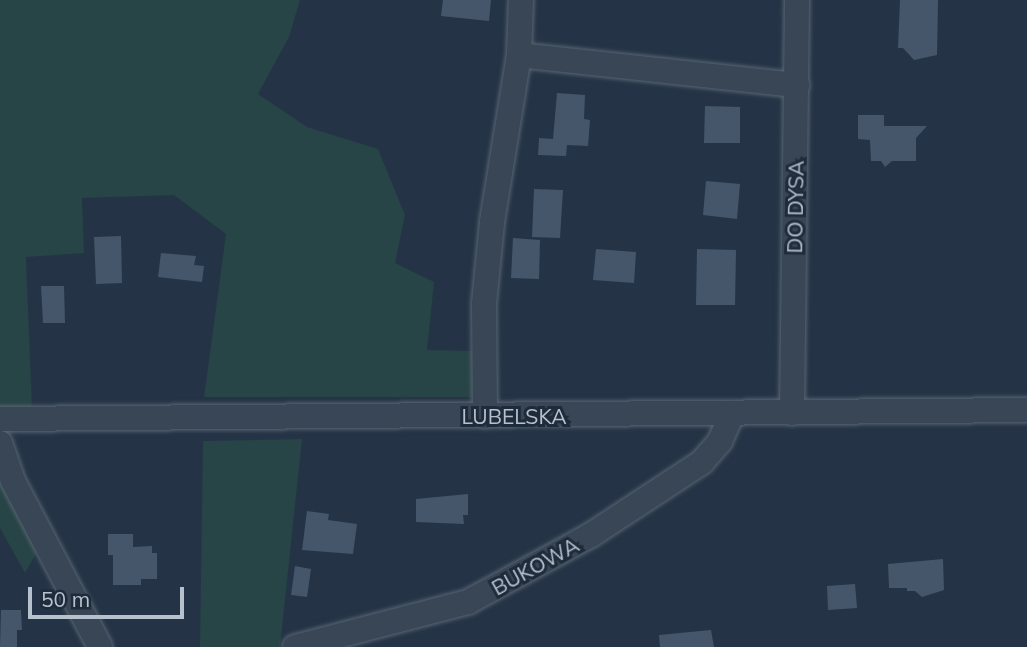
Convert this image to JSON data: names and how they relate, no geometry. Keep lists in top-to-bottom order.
{
  "streets": {
    "street": ["DO DYSA", "LUBELSKA", "BUKOWA"]
  },
  "crossings": [
    ["DO DYSA", "LUBELSKA"],
    ["LUBELSKA", "BUKOWA"]
  ],
  "scale_bar": "50 m"
}
